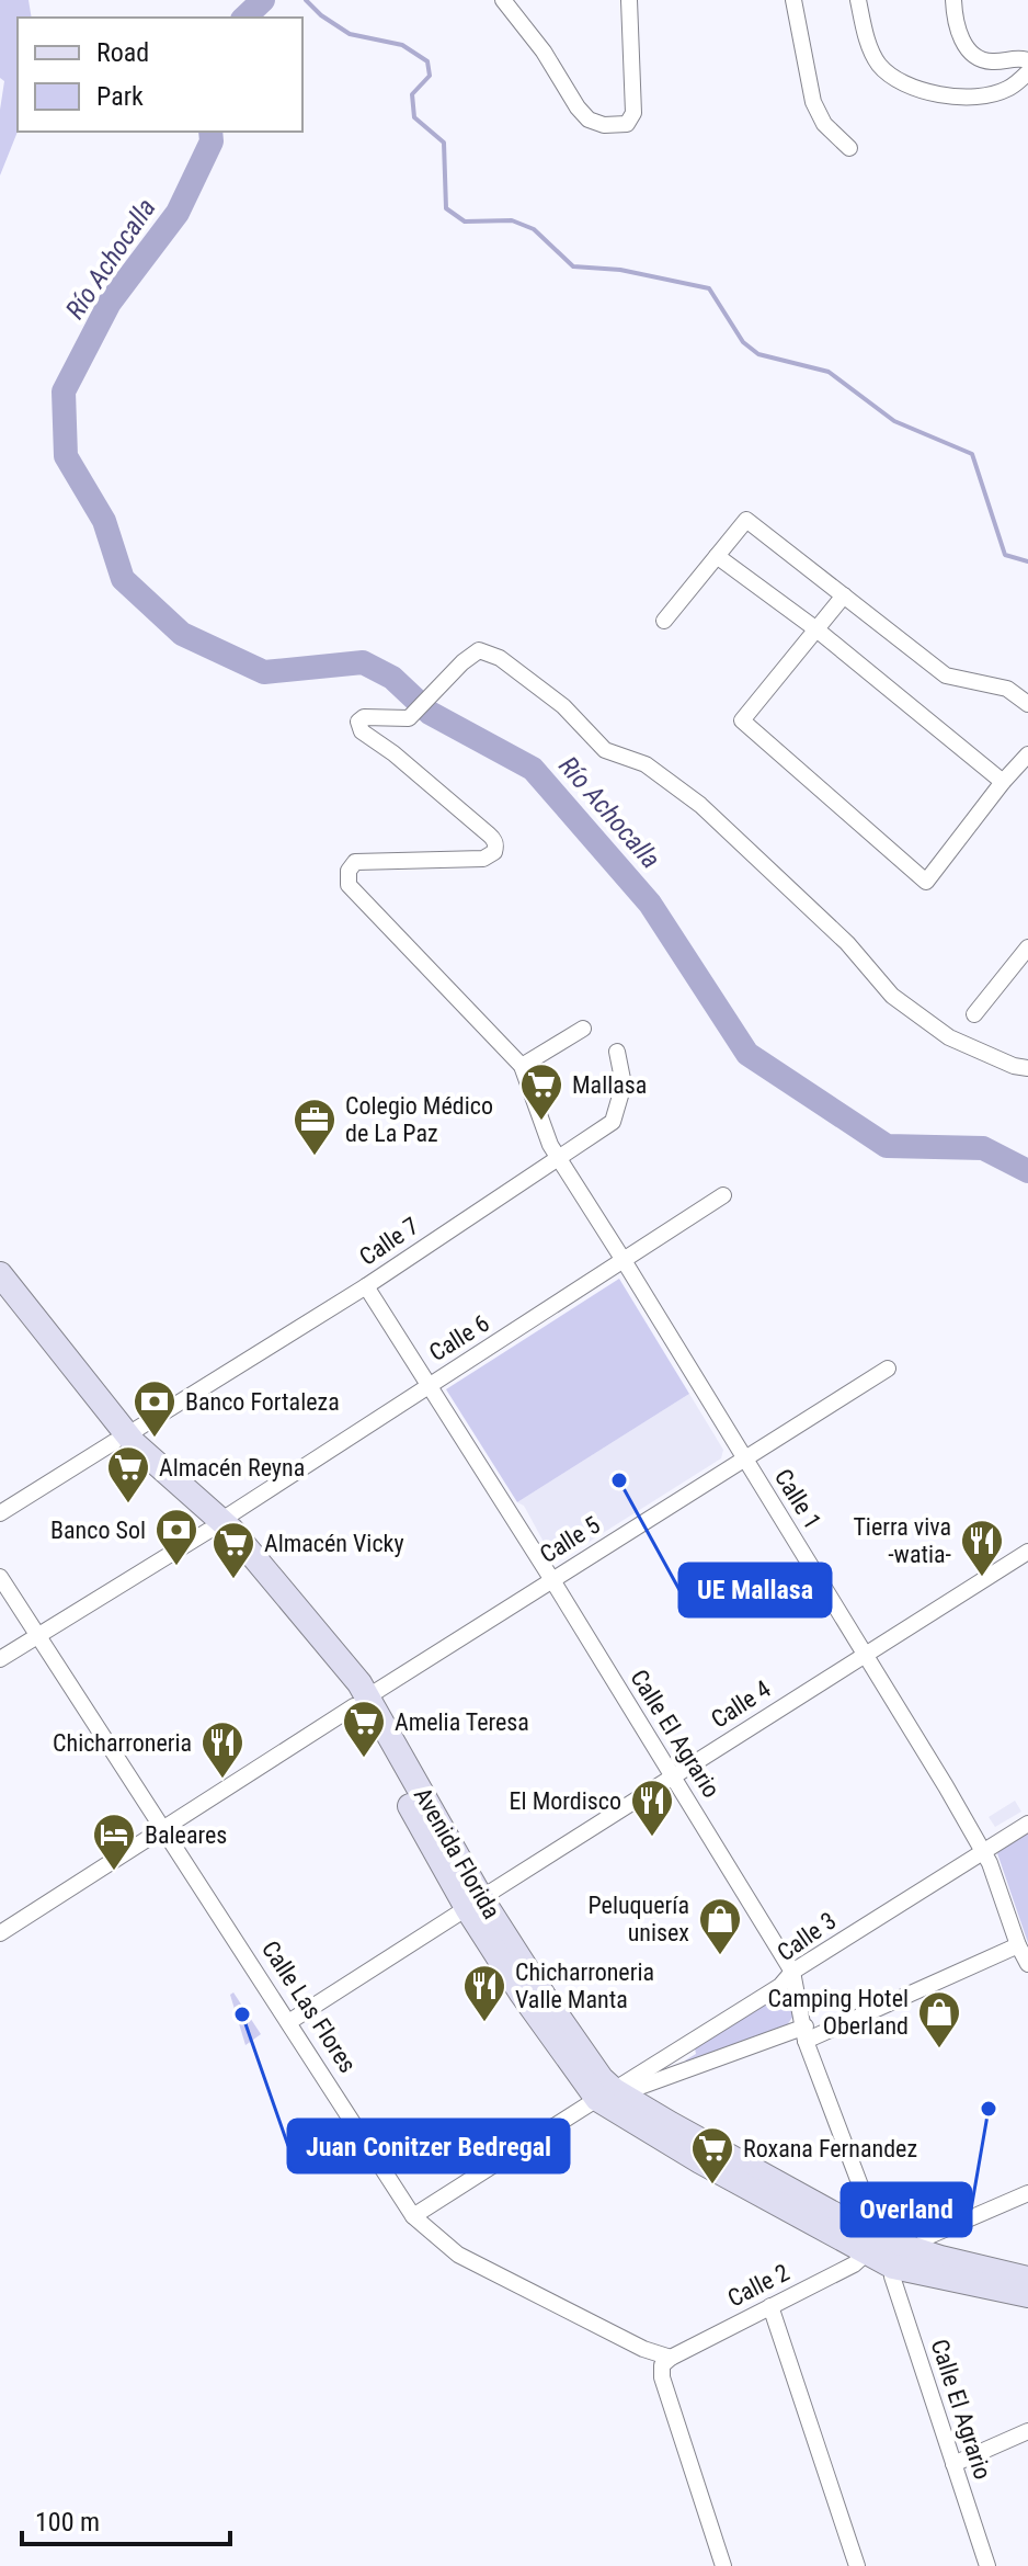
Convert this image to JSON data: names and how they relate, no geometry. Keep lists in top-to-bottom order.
{
  "streets": {
    "main road": ["Avenida Florida"],
    "street": [
      "Calle 7",
      "Calle 6",
      "Calle 1",
      "Calle 5",
      "Calle 4",
      "Calle El Agrario",
      "Calle 3",
      "Calle Las Flores",
      "Calle 2"
    ]
  },
  "crossings": [
    ["Calle 7", "Calle 1"],
    ["Calle 7", "Calle El Agrario"],
    ["Calle 7", "Avenida Florida"],
    ["Calle 6", "Calle 1"],
    ["Calle 6", "Calle El Agrario"],
    ["Calle 6", "Avenida Florida"],
    ["Calle 6", "Calle Las Flores"],
    ["Calle 1", "Calle 5"],
    ["Calle 1", "Calle 4"],
    ["Calle 1", "Calle 3"],
    ["Calle 5", "Calle El Agrario"],
    ["Calle 5", "Avenida Florida"],
    ["Calle 5", "Calle Las Flores"],
    ["Calle 4", "Calle El Agrario"],
    ["Calle 4", "Avenida Florida"],
    ["Calle 4", "Calle Las Flores"],
    ["Calle El Agrario", "Avenida Florida"],
    ["Calle El Agrario", "Calle 3"],
    ["Calle El Agrario", "Calle 2"],
    ["Avenida Florida", "Calle 3"],
    ["Avenida Florida", "Calle 2"],
    ["Calle 3", "Calle Las Flores"],
    ["Calle Las Flores", "Calle 2"]
  ],
  "water": ["Río Achocalla"],
  "places": {
    "supermarket": [
      "Mallasa",
      "Almacén Reyna",
      "Almacén Vicky",
      "Amelia Teresa",
      "Roxana Fernandez"
    ],
    "office": ["Colegio Médico de La Paz"],
    "bank": ["Banco Fortaleza", "Banco Sol"],
    "other": ["UE Mallasa", "Juan Conitzer Bedregal", "Overland"],
    "restaurant": [
      "Tierra viva -watia-",
      "Chicharroneria",
      "El Mordisco",
      "Chicharroneria Valle Manta"
    ],
    "hotel": ["Baleares"],
    "shop": ["Peluquería unisex", "Camping Hotel Oberland"]
  },
  "legend": ["Road", "Park"],
  "scale_bar": "100 m"
}
